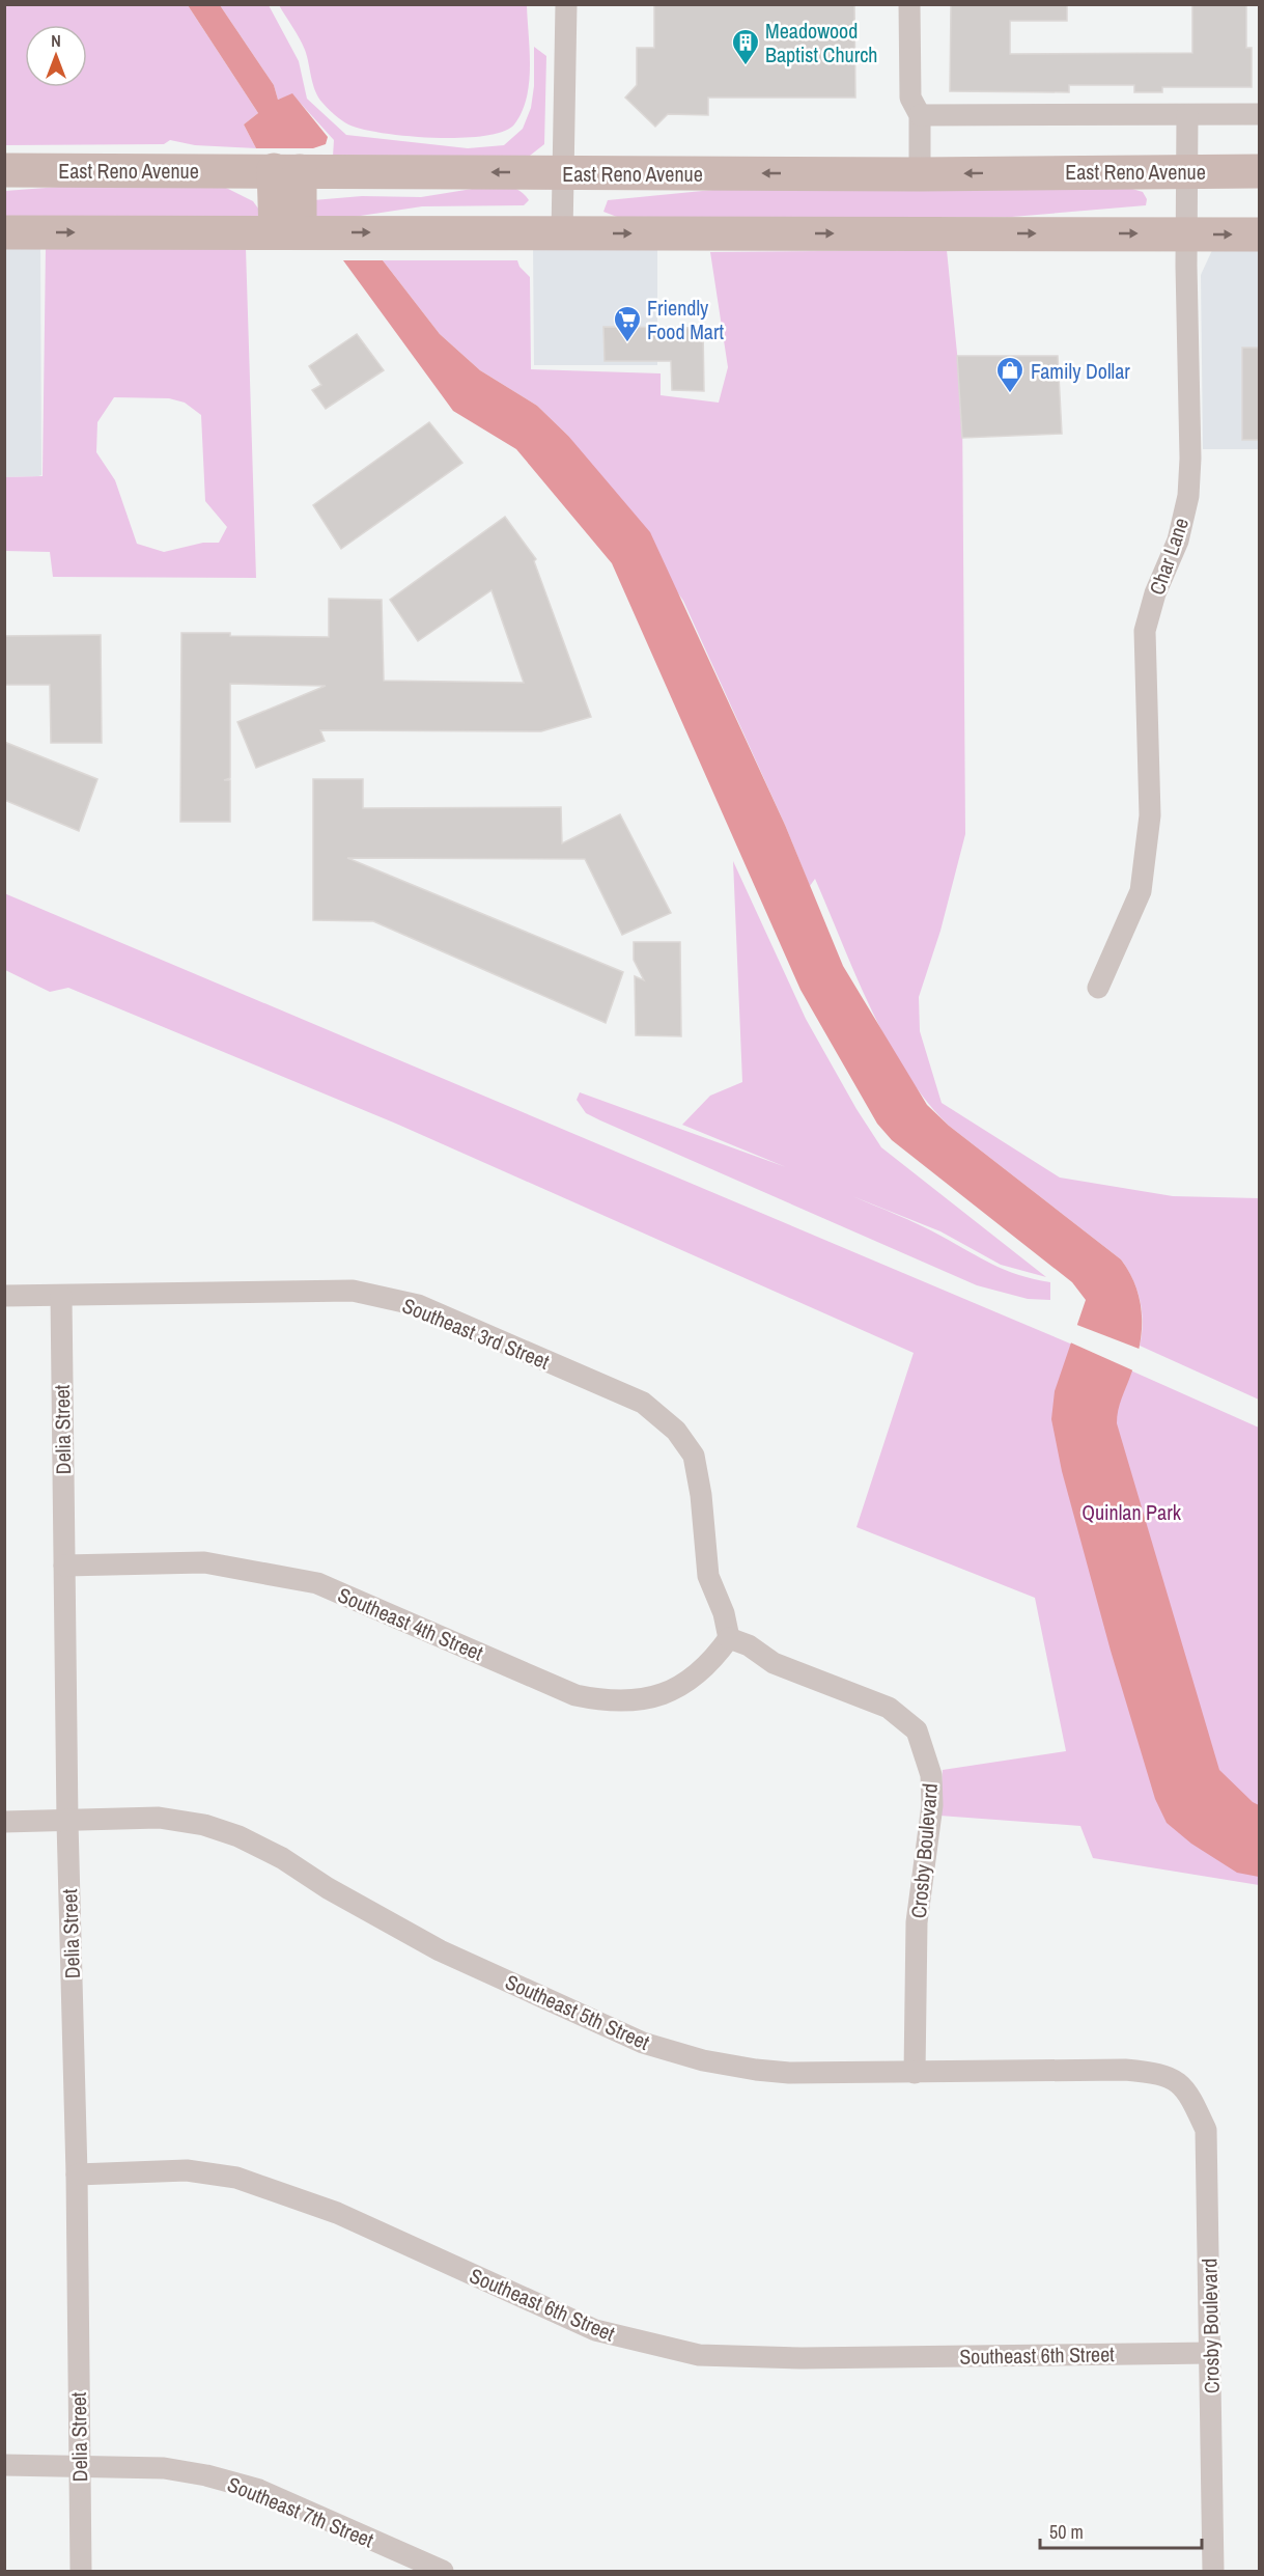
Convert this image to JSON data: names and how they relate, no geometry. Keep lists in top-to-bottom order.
{
  "streets": {
    "main road": ["East Reno Avenue"],
    "street": [
      "Char Lane",
      "Southeast 3rd Street",
      "Delia Street",
      "Southeast 4th Street",
      "Crosby Boulevard",
      "Southeast 5th Street",
      "Southeast 6th Street",
      "Southeast 7th Street"
    ]
  },
  "crossings": [
    ["East Reno Avenue", "Char Lane"],
    ["Southeast 3rd Street", "Delia Street"],
    ["Southeast 3rd Street", "Southeast 4th Street"],
    ["Southeast 3rd Street", "Crosby Boulevard"],
    ["Delia Street", "Southeast 4th Street"],
    ["Delia Street", "Southeast 5th Street"],
    ["Delia Street", "Southeast 6th Street"],
    ["Delia Street", "Southeast 7th Street"],
    ["Southeast 4th Street", "Crosby Boulevard"],
    ["Crosby Boulevard", "Southeast 5th Street"],
    ["Crosby Boulevard", "Southeast 6th Street"]
  ],
  "parks": ["Quinlan Park"],
  "places": {
    "building": ["Meadowood Baptist Church"],
    "supermarket": ["Friendly Food Mart"],
    "shop": ["Family Dollar"]
  },
  "scale_bar": "50 m",
  "north": "top"
}
